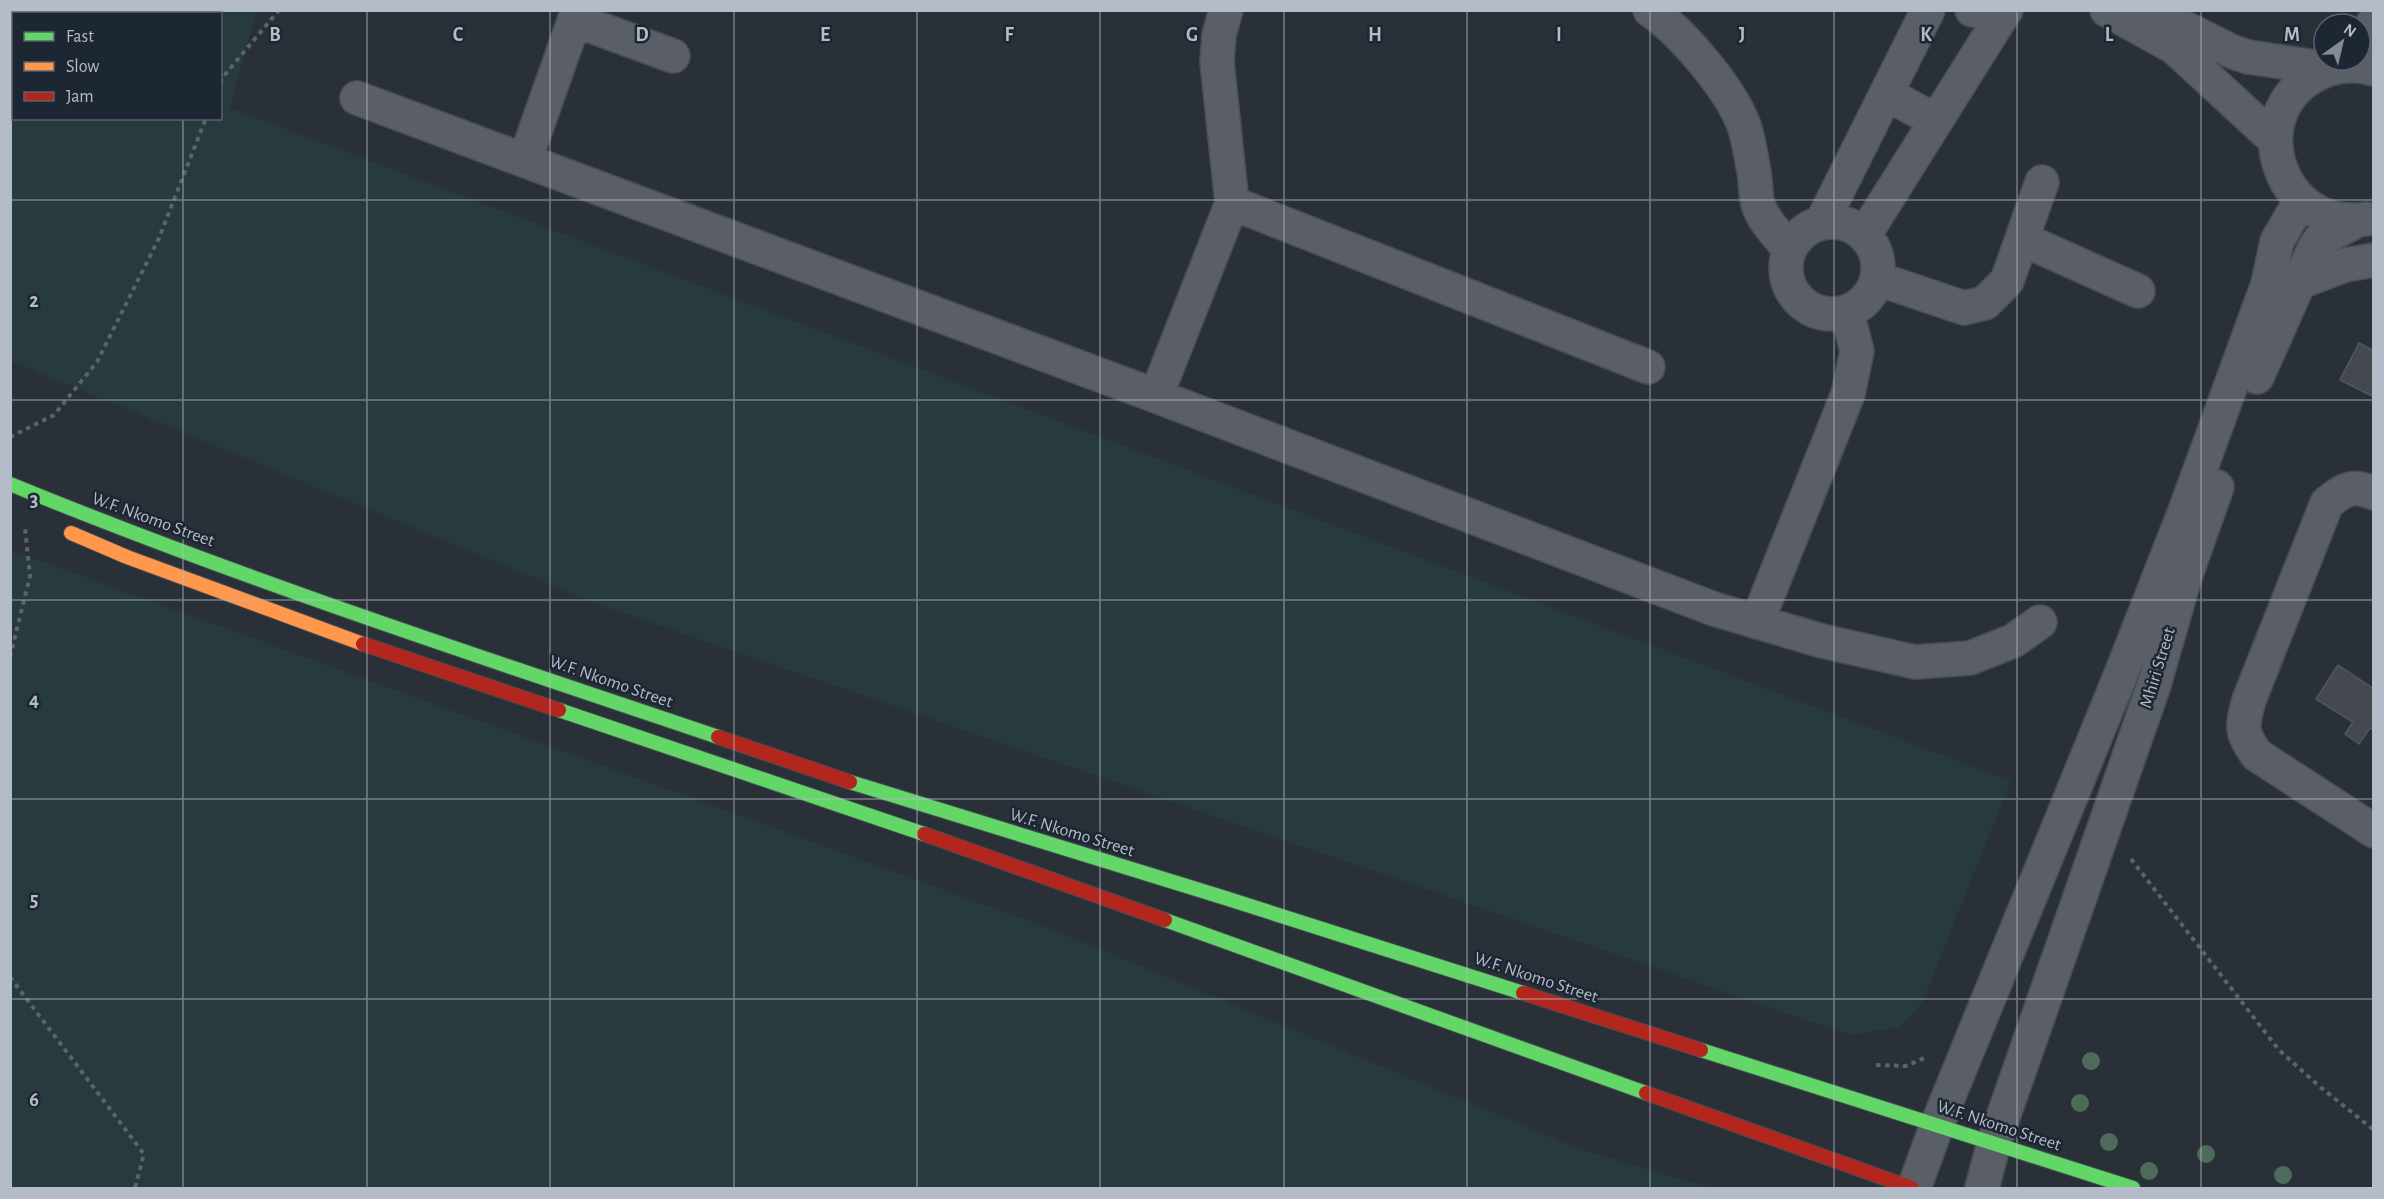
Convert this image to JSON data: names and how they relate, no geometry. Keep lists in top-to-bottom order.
{
  "streets": {
    "main road": ["W.F. Nkomo Street"],
    "street": ["Mhiri Street"]
  },
  "crossings": [
    ["W.F. Nkomo Street", "Mhiri Street"]
  ],
  "legend": ["Fast", "Slow", "Jam"],
  "north": "top right",
  "grid": {
    "columns": [
      "B",
      "C",
      "D",
      "E",
      "F",
      "G",
      "H",
      "I",
      "J",
      "K",
      "L",
      "M"
    ],
    "rows": [
      "2",
      "3",
      "4",
      "5",
      "6"
    ]
  }
}
